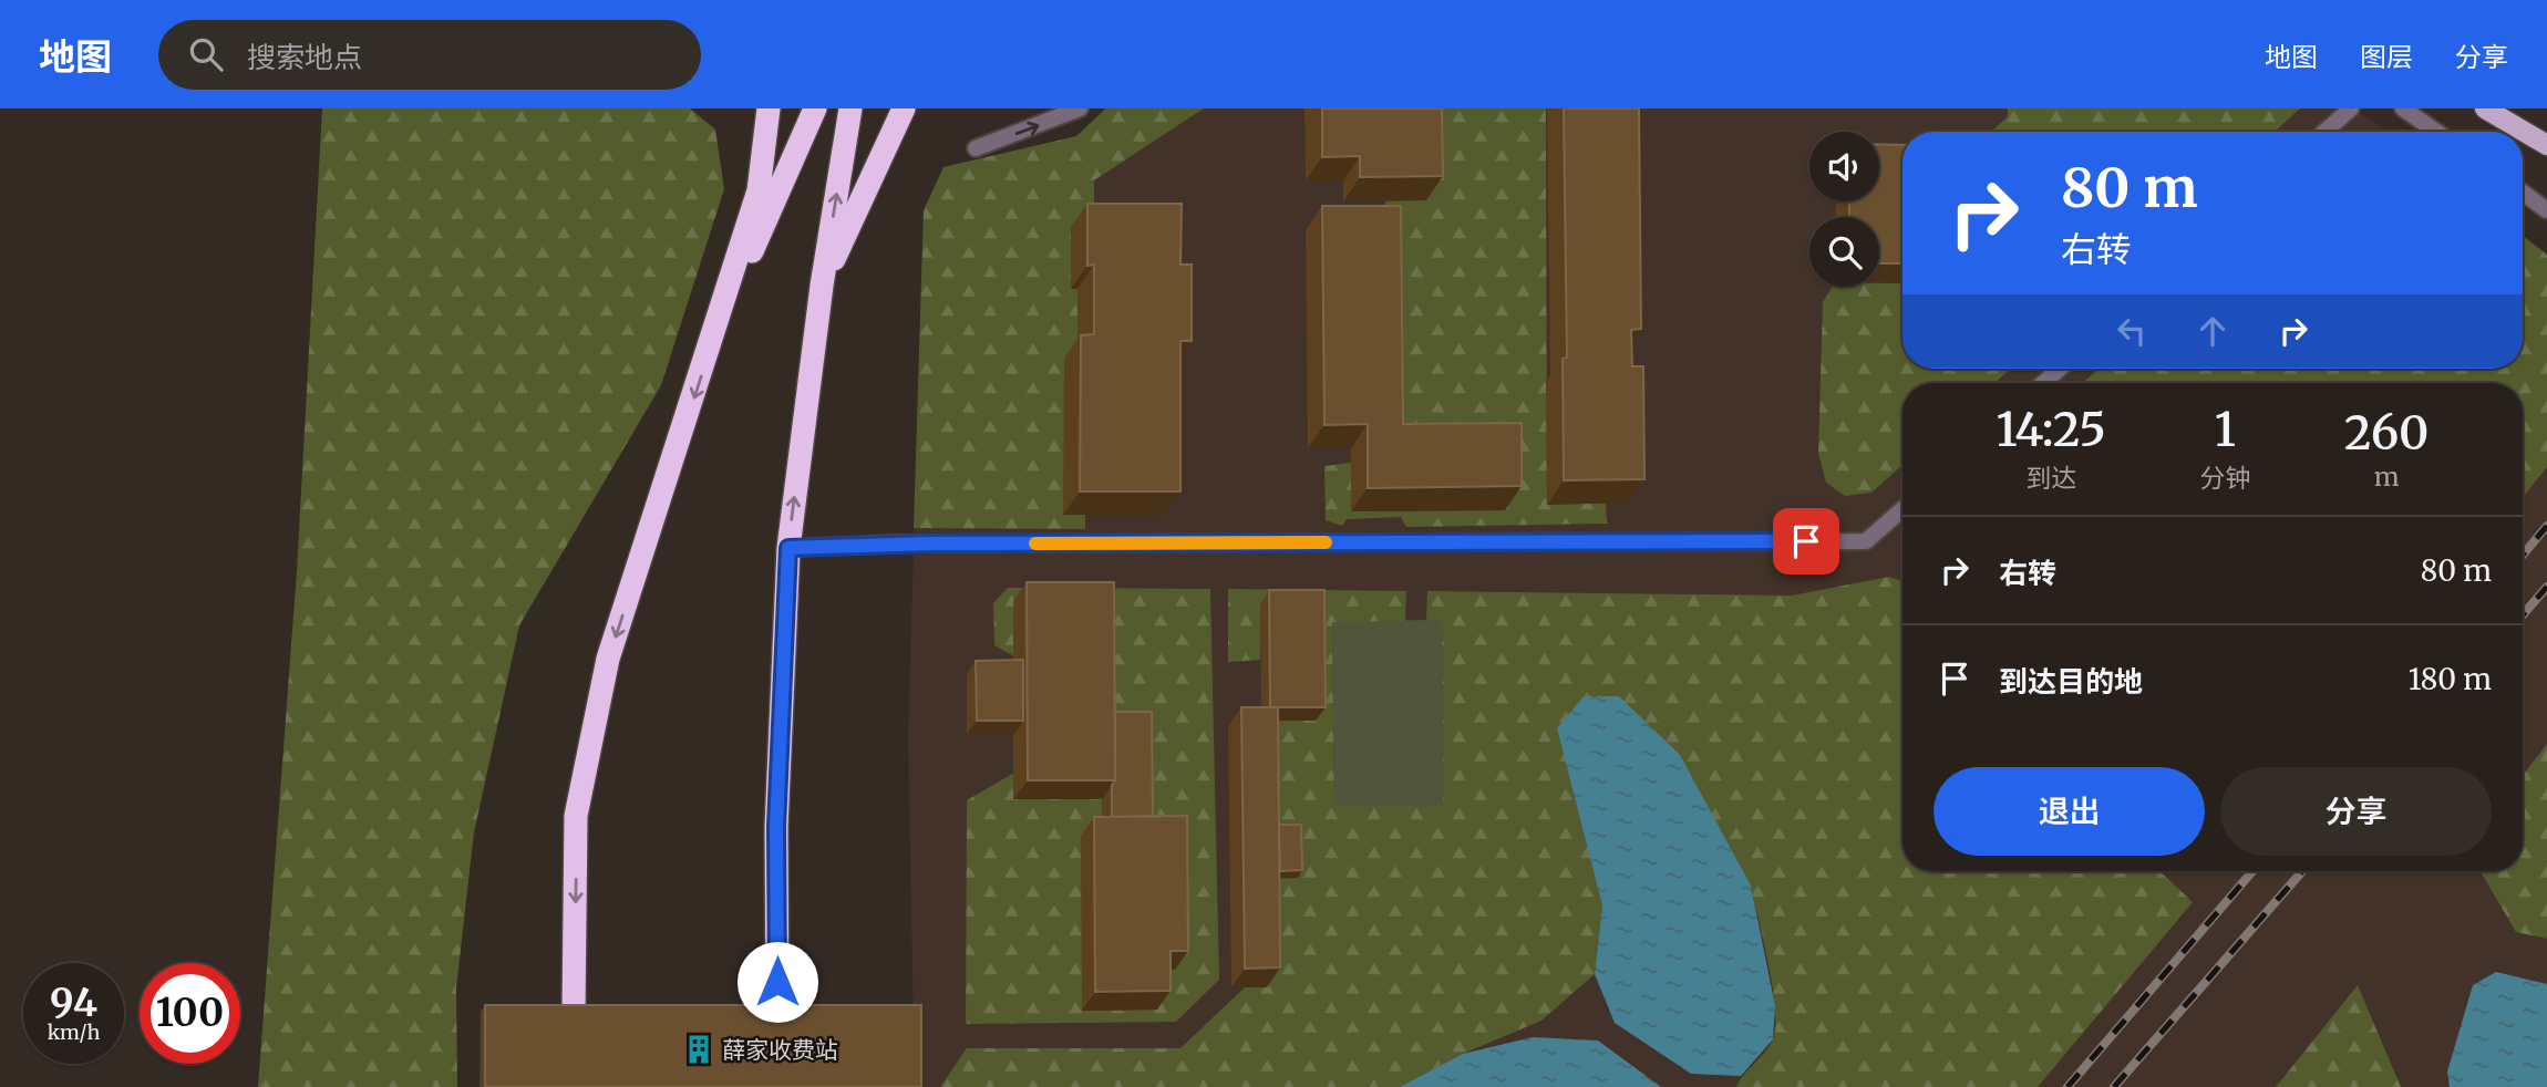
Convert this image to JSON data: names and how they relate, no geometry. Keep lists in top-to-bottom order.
{
  "places": {
    "building": ["薛家收费站"]
  },
  "page": {
    "header": "地图",
    "search": "搜索地点",
    "nav": ["地图", "图层", "分享"],
    "turn": ["80 m", "右转"],
    "eta": [
      "14:25",
      "到达",
      "1",
      "分钟",
      "260",
      "m"
    ],
    "list": [
      {
        "name": "右转",
        "value": "80 m"
      },
      {
        "name": "到达目的地",
        "value": "180 m"
      }
    ],
    "buttons": ["退出", "分享"],
    "speed": "94 km/h",
    "limit": "100"
  }
}
